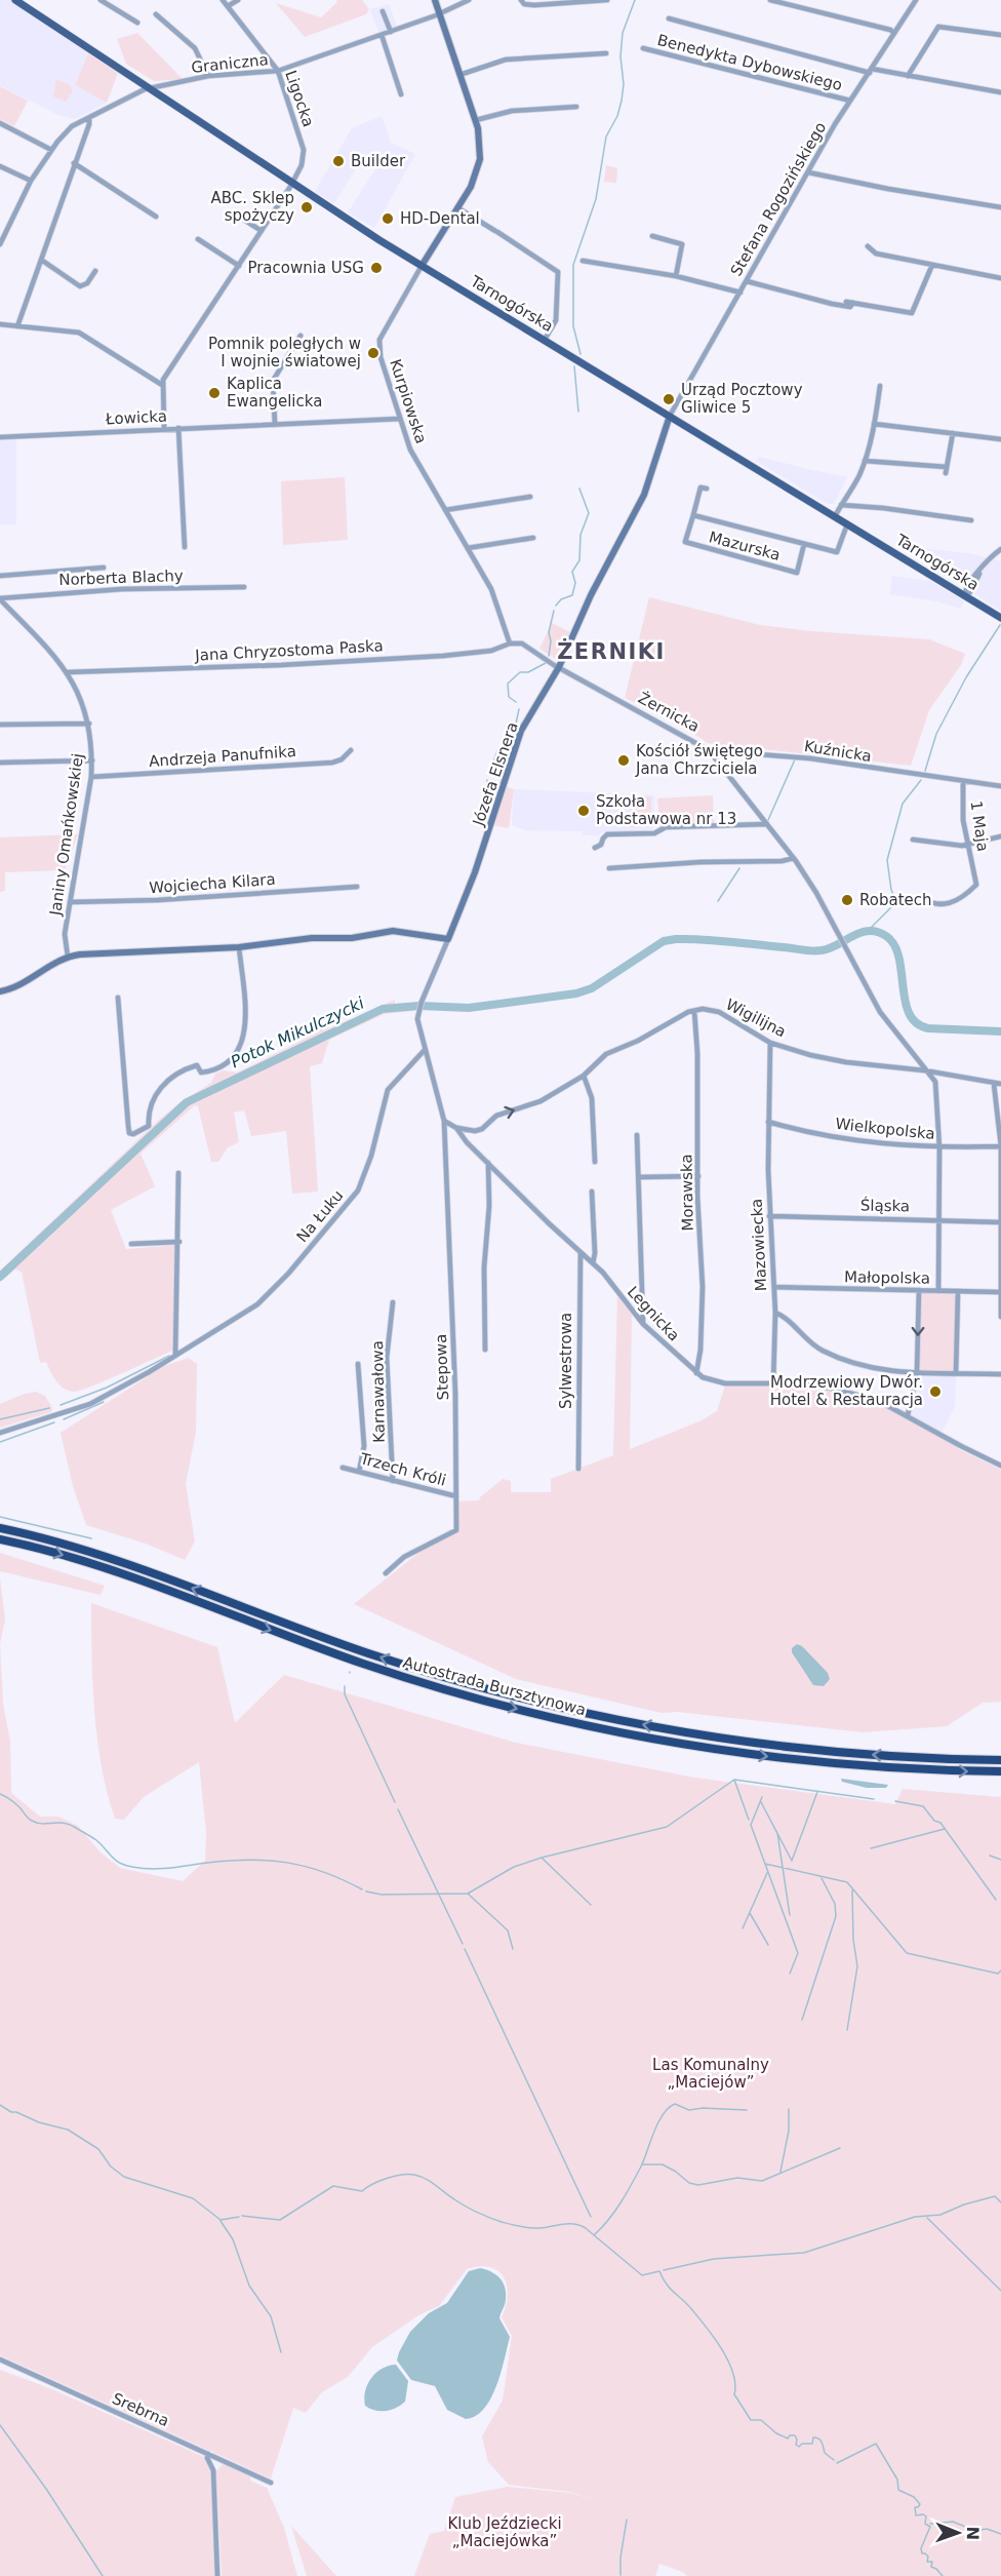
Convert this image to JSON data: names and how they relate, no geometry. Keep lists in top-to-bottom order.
{
  "streets": {
    "highway": ["Autostrada Bursztynowa"],
    "main road": ["Tarnogórska"],
    "street": [
      "Benedykta Dybowskiego",
      "Graniczna",
      "Ligocka",
      "Stefana Rogozińskiego",
      "Kurpiowska",
      "Łowicka",
      "Mazurska",
      "Norberta Blachy",
      "Jana Chryzostoma Paska",
      "Żernicka",
      "Kuźnicka",
      "Andrzeja Panufnika",
      "Józefa Elsnera",
      "1 Maja",
      "Janiny Omańkowskiej",
      "Wojciecha Kilara",
      "Wigilijna",
      "Wielkopolska",
      "Morawska",
      "Śląska",
      "Na Łuku",
      "Mazowiecka",
      "Małopolska",
      "Legnicka",
      "Sylwestrowa",
      "Stepowa",
      "Karnawałowa",
      "Trzech Króli",
      "Srebrna"
    ]
  },
  "crossings": [
    ["Benedykta Dybowskiego", "Stefana Rogozińskiego"],
    ["Graniczna", "Ligocka"],
    ["Graniczna", "Tarnogórska"],
    ["Ligocka", "Tarnogórska"],
    ["Stefana Rogozińskiego", "Tarnogórska"],
    ["Stefana Rogozińskiego", "Józefa Elsnera"],
    ["Tarnogórska", "Kurpiowska"],
    ["Tarnogórska", "Józefa Elsnera"],
    ["Kurpiowska", "Łowicka"],
    ["Kurpiowska", "Jana Chryzostoma Paska"],
    ["Norberta Blachy", "Janiny Omańkowskiej"],
    ["Jana Chryzostoma Paska", "Janiny Omańkowskiej"],
    ["Żernicka", "Kuźnicka"],
    ["Żernicka", "Józefa Elsnera"],
    ["Żernicka", "Wigilijna"],
    ["Żernicka", "Wielkopolska"],
    ["Żernicka", "Śląska"],
    ["Żernicka", "Małopolska"],
    ["Kuźnicka", "1 Maja"],
    ["Andrzeja Panufnika", "Janiny Omańkowskiej"],
    ["Józefa Elsnera", "Na Łuku"],
    ["Janiny Omańkowskiej", "Wojciecha Kilara"],
    ["Wigilijna", "Morawska"],
    ["Wigilijna", "Mazowiecka"],
    ["Wielkopolska", "Mazowiecka"],
    ["Morawska", "Legnicka"],
    ["Śląska", "Mazowiecka"],
    ["Mazowiecka", "Małopolska"],
    ["Legnicka", "Sylwestrowa"],
    ["Legnicka", "Stepowa"],
    ["Stepowa", "Trzech Króli"],
    ["Karnawałowa", "Trzech Króli"]
  ],
  "districts": ["ŻERNIKI"],
  "water": ["Potok Mikulczycki"],
  "parks": ["Las Komunalny „Maciejów”", "Klub Jeździecki „Maciejówka”"],
  "places": [
    "Builder",
    "ABC. Sklep spożyczy",
    "HD-Dental",
    "Pracownia USG",
    "Pomnik poległych w I wojnie światowej",
    "Kaplica Ewangelicka",
    "Urząd Pocztowy Gliwice 5",
    "Kościół świętego Jana Chrzciciela",
    "Szkoła Podstawowa nr 13",
    "Robatech",
    "Modrzewiowy Dwór. Hotel & Restauracja"
  ],
  "north": "right"
}
